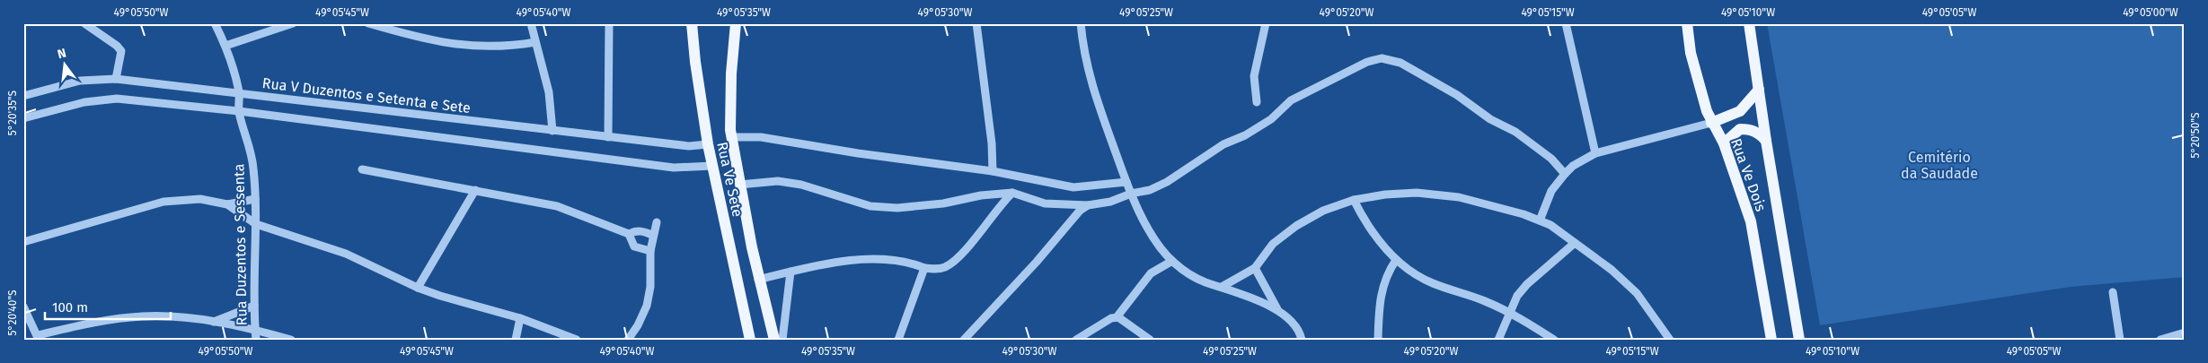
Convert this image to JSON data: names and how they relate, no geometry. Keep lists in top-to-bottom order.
{
  "streets": {
    "main road": ["Rua Ve Dois", "Rua Ve Sete"],
    "street": ["Rua V Duzentos e Setenta e Sete", "Rua Duzentos e Sessenta"]
  },
  "crossings": [
    ["Rua V Duzentos e Setenta e Sete", "Rua Ve Sete"],
    ["Rua V Duzentos e Setenta e Sete", "Rua Duzentos e Sessenta"]
  ],
  "parks": ["Cemitério da Saudade"],
  "scale_bar": "100 m",
  "north": "top",
  "coordinates": [
    "49°05'50\"W",
    "49°05'45\"W",
    "49°05'40\"W",
    "49°05'35\"W",
    "49°05'30\"W",
    "49°05'25\"W",
    "49°05'20\"W",
    "49°05'15\"W",
    "49°05'10\"W",
    "49°05'05\"W",
    "49°05'00\"W",
    "5°20'35\"S",
    "5°20'50\"S",
    "5°20'40\"S"
  ]
}
